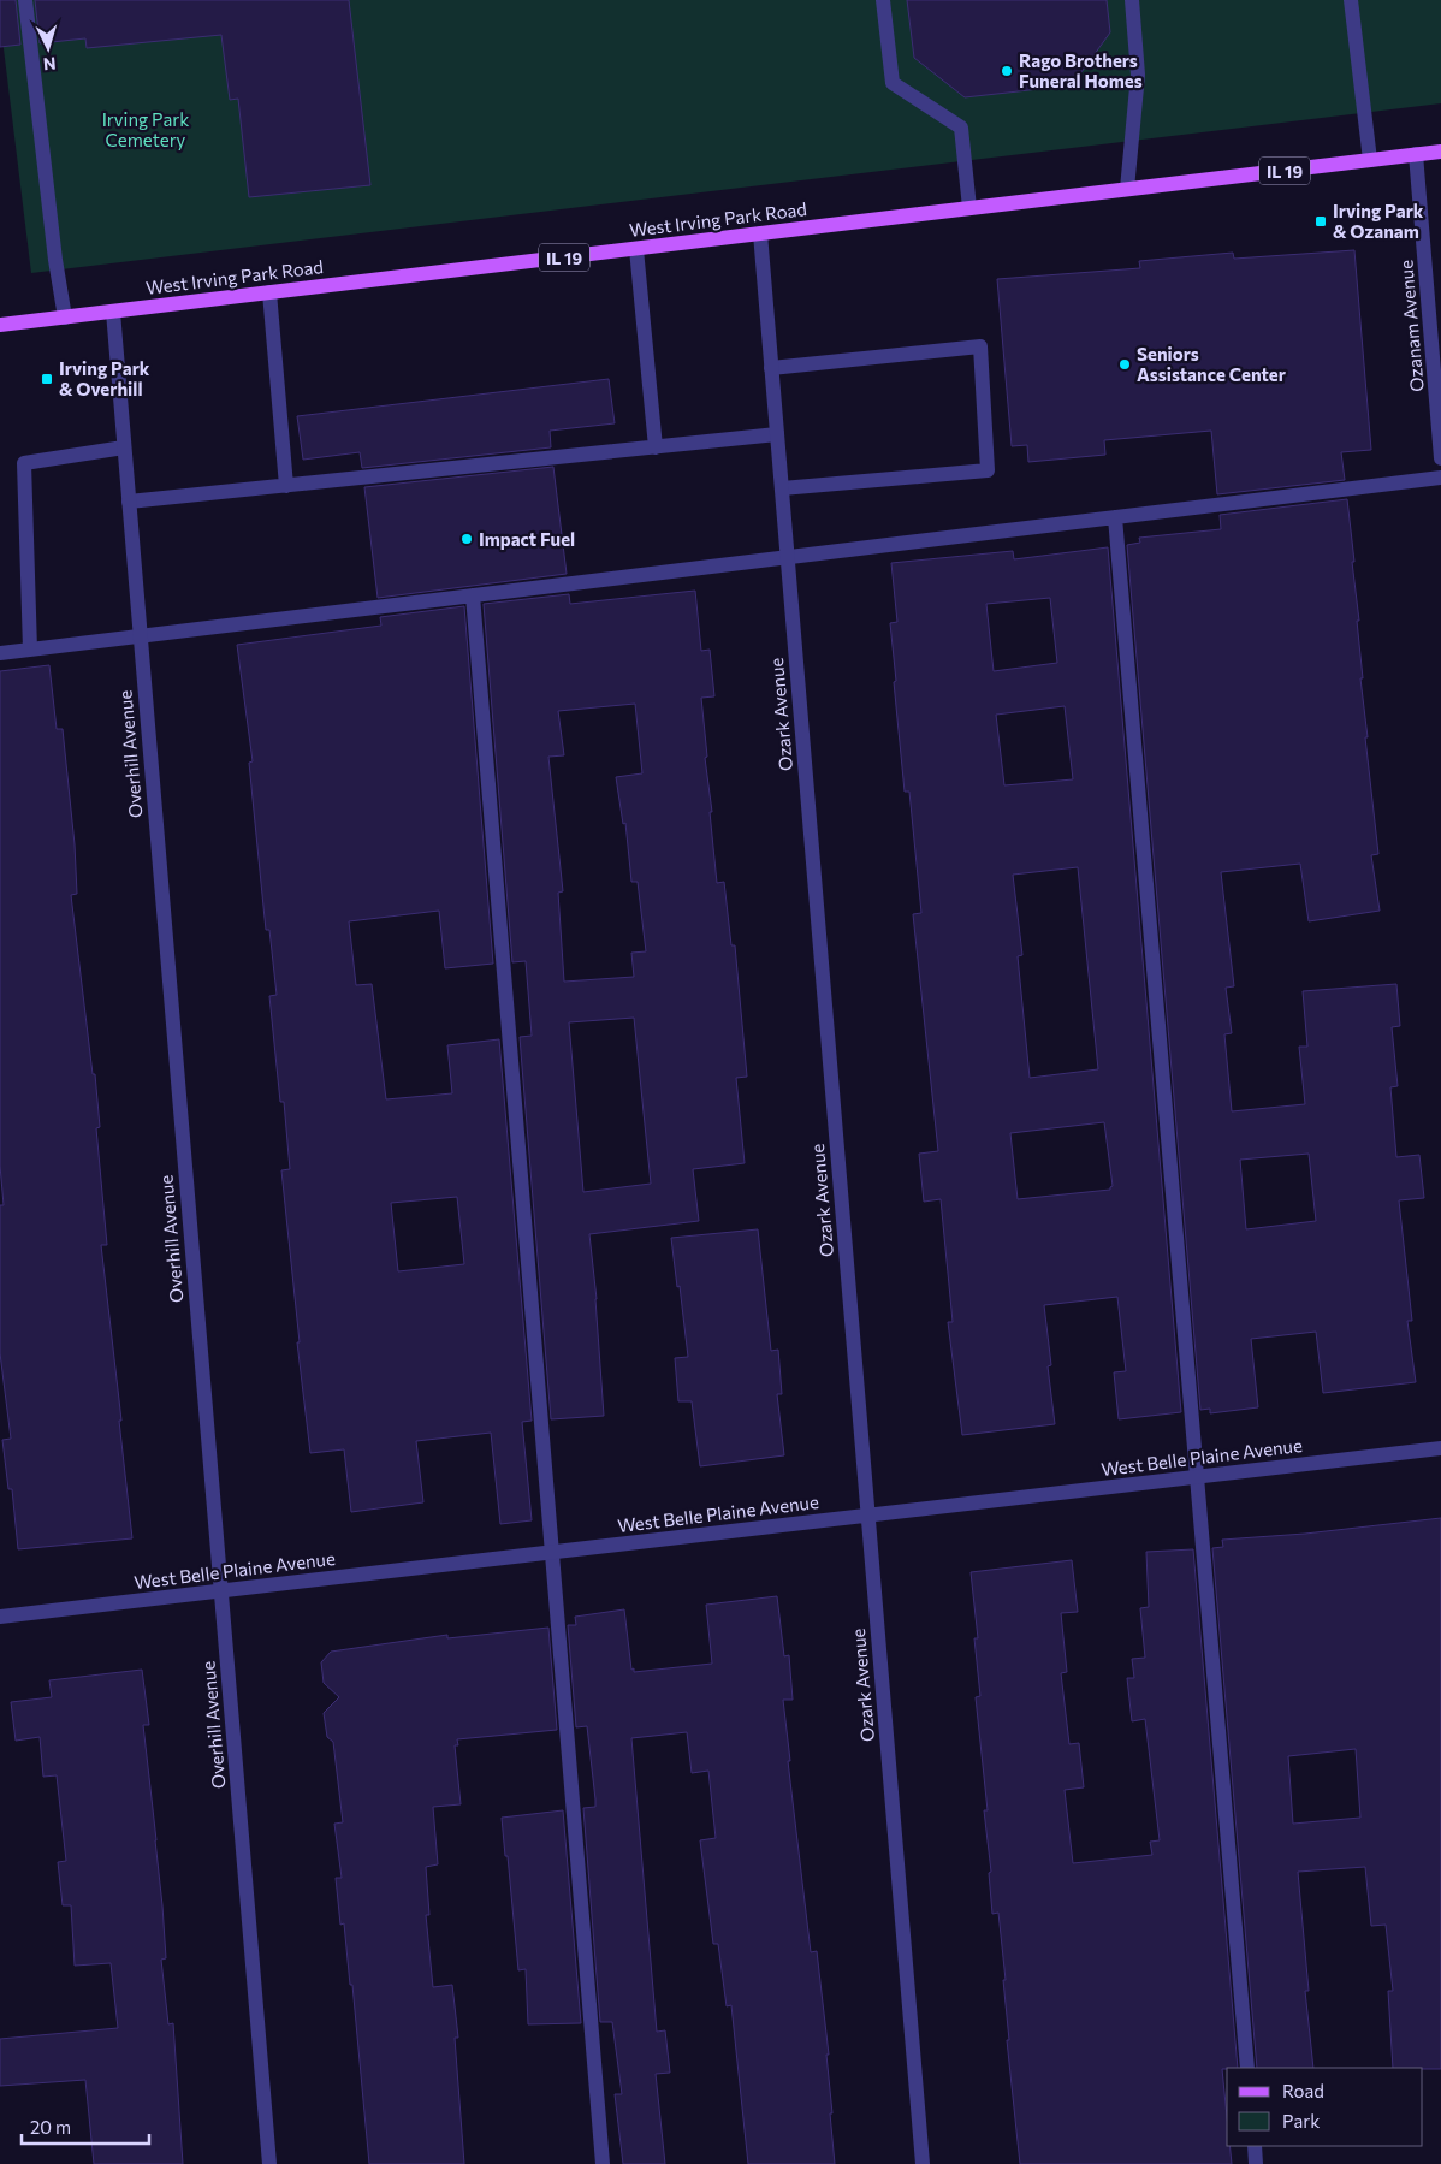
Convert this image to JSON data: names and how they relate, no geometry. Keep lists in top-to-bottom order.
{
  "streets": {
    "main road": ["IL 19", "West Irving Park Road"],
    "street": [
      "Ozanam Avenue",
      "Ozark Avenue",
      "Overhill Avenue",
      "West Belle Plaine Avenue"
    ]
  },
  "crossings": [
    ["West Irving Park Road", "Ozanam Avenue"],
    ["West Irving Park Road", "Ozark Avenue"],
    ["West Irving Park Road", "Overhill Avenue"],
    ["Ozark Avenue", "West Belle Plaine Avenue"],
    ["Overhill Avenue", "West Belle Plaine Avenue"]
  ],
  "parks": ["Irving Park Cemetery"],
  "places": {
    "other": ["Rago Brothers Funeral Homes", "Seniors Assistance Center", "Impact Fuel"],
    "transit": ["Irving Park & Ozanam", "Irving Park & Overhill"]
  },
  "legend": ["Road", "Park"],
  "scale_bar": "20 m",
  "north": "bottom"
}
